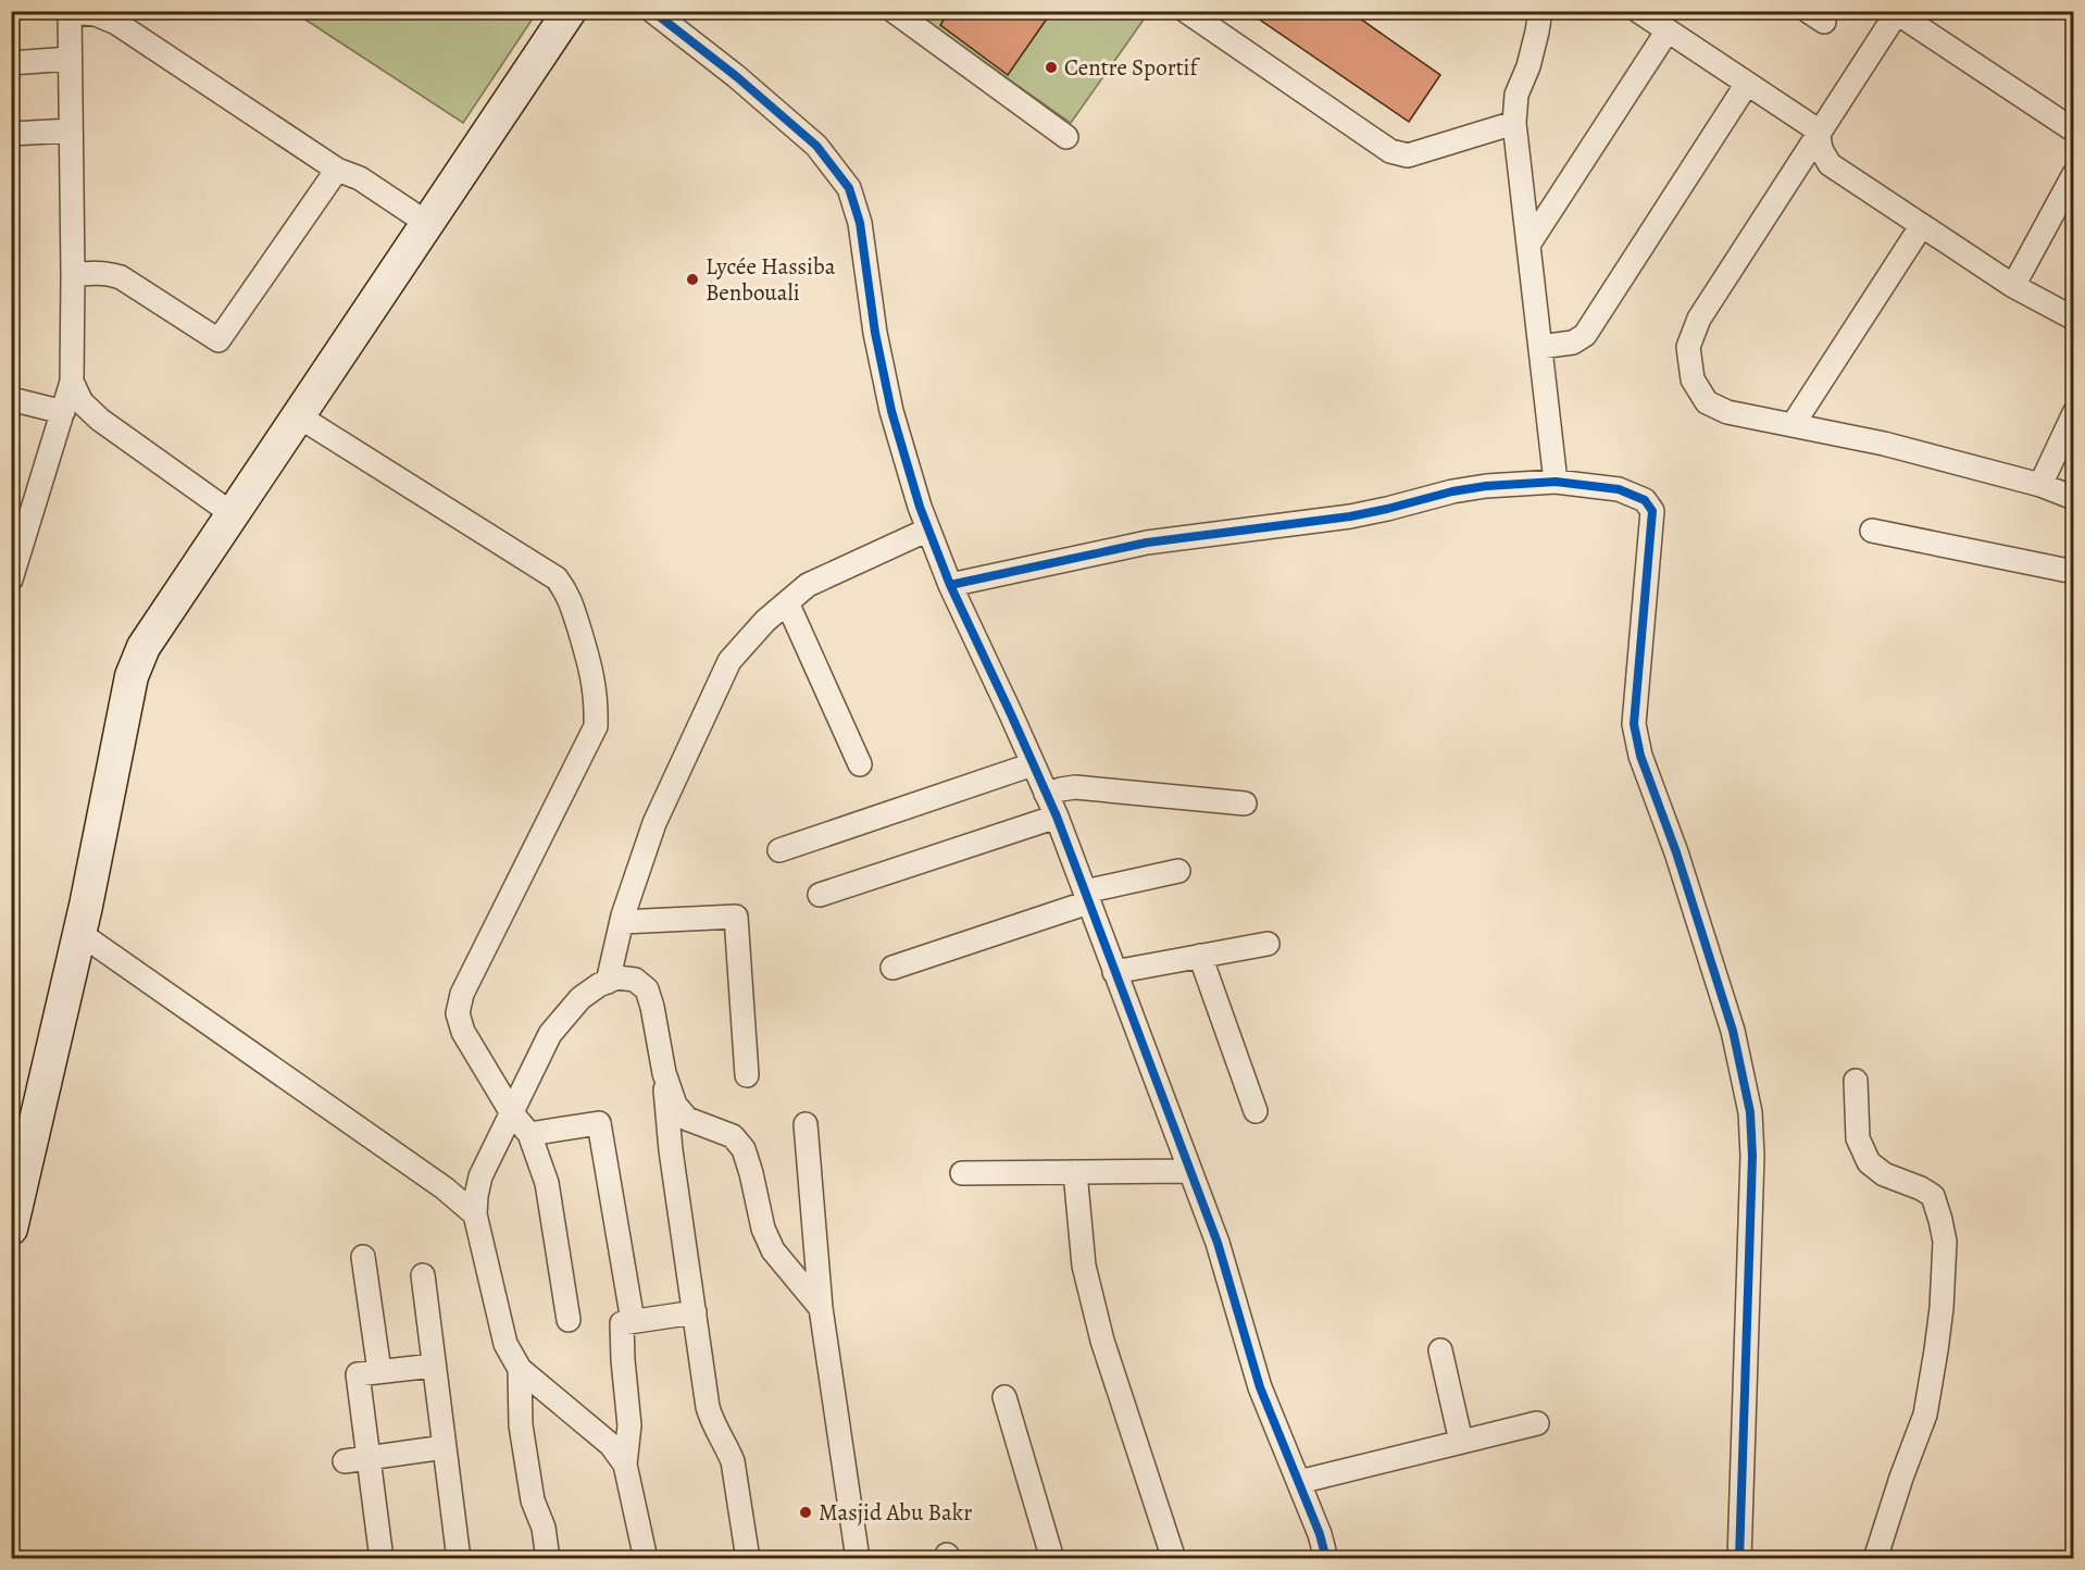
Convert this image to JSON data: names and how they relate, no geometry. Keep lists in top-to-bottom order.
{
  "places": ["Centre Sportif", "Lycée Hassiba Benbouali", "Masjid Abu Bakr"]
}
